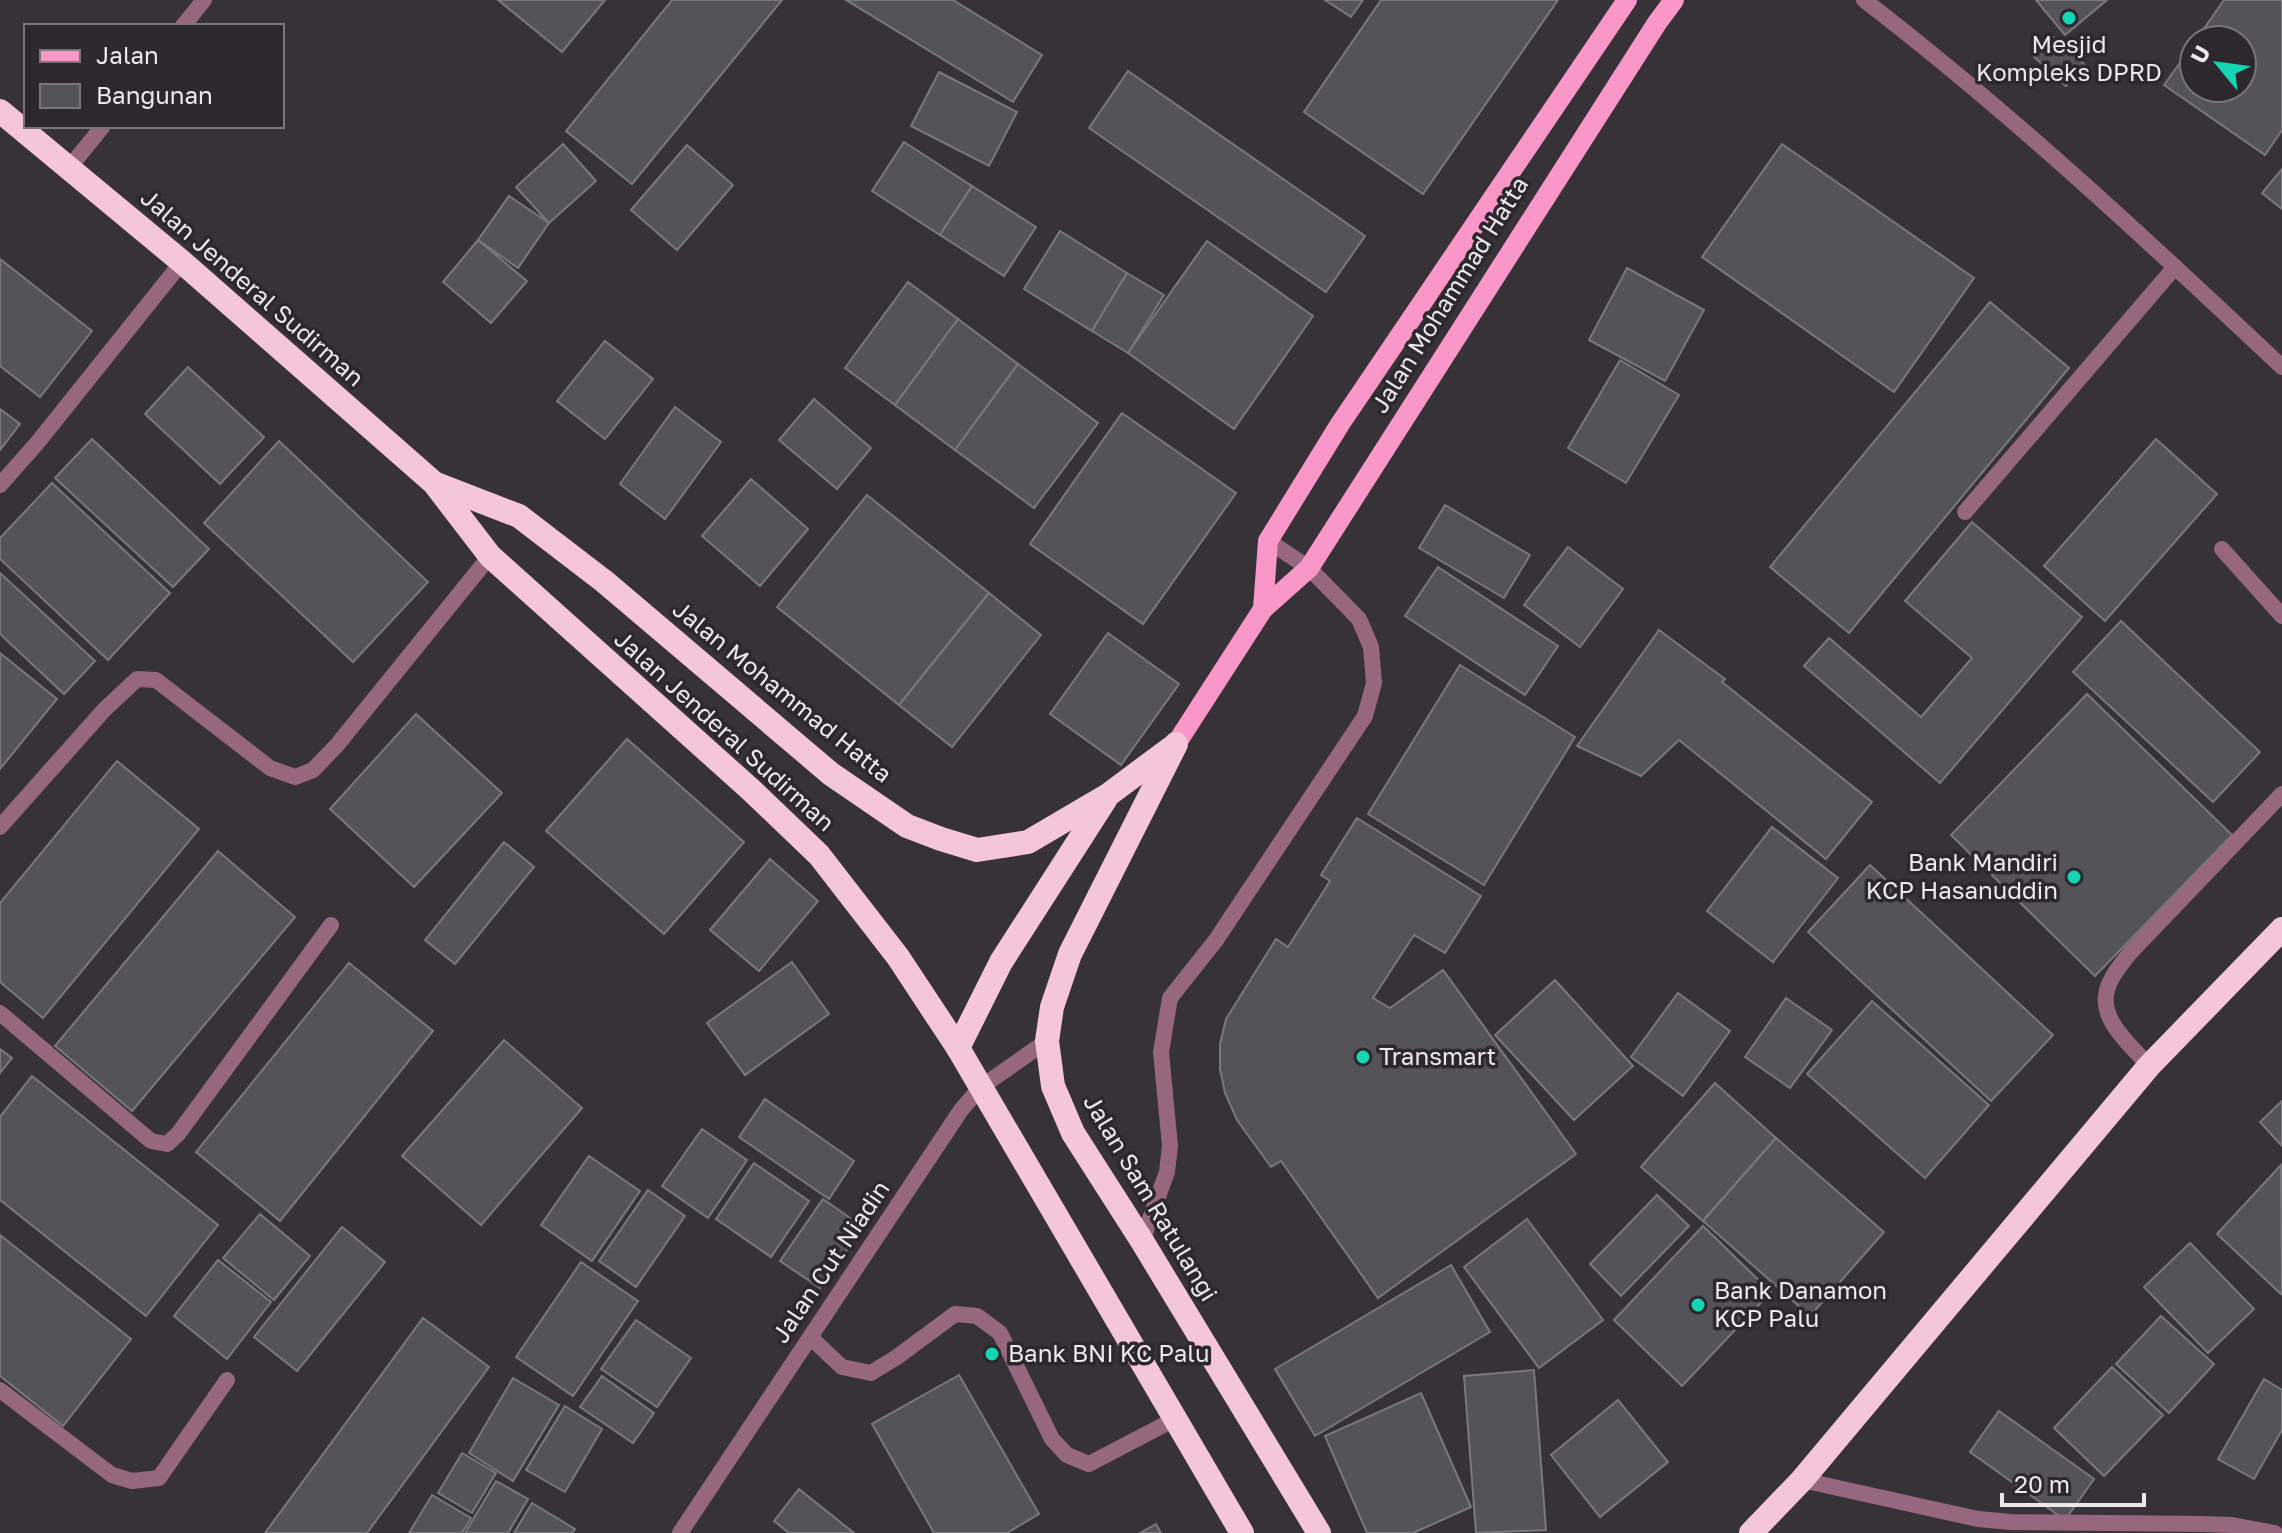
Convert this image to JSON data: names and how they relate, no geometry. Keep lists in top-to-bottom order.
{
  "streets": {
    "highway": ["Jalan Jenderal Sudirman", "Jalan Mohammad Hatta", "Jalan Sam Ratulangi"],
    "street": ["Jalan Cut Niadin"]
  },
  "crossings": [
    ["Jalan Jenderal Sudirman", "Jalan Mohammad Hatta"],
    ["Jalan Jenderal Sudirman", "Jalan Cut Niadin"],
    ["Jalan Mohammad Hatta", "Jalan Sam Ratulangi"],
    ["Jalan Sam Ratulangi", "Jalan Cut Niadin"]
  ],
  "places": [
    "Mesjid Kompleks DPRD",
    "Bank Mandiri KCP Hasanuddin",
    "Transmart",
    "Bank Danamon KCP Palu",
    "Bank BNI KC Palu"
  ],
  "legend": ["Jalan", "Bangunan"],
  "scale_bar": "20 m",
  "north": "top left"
}
